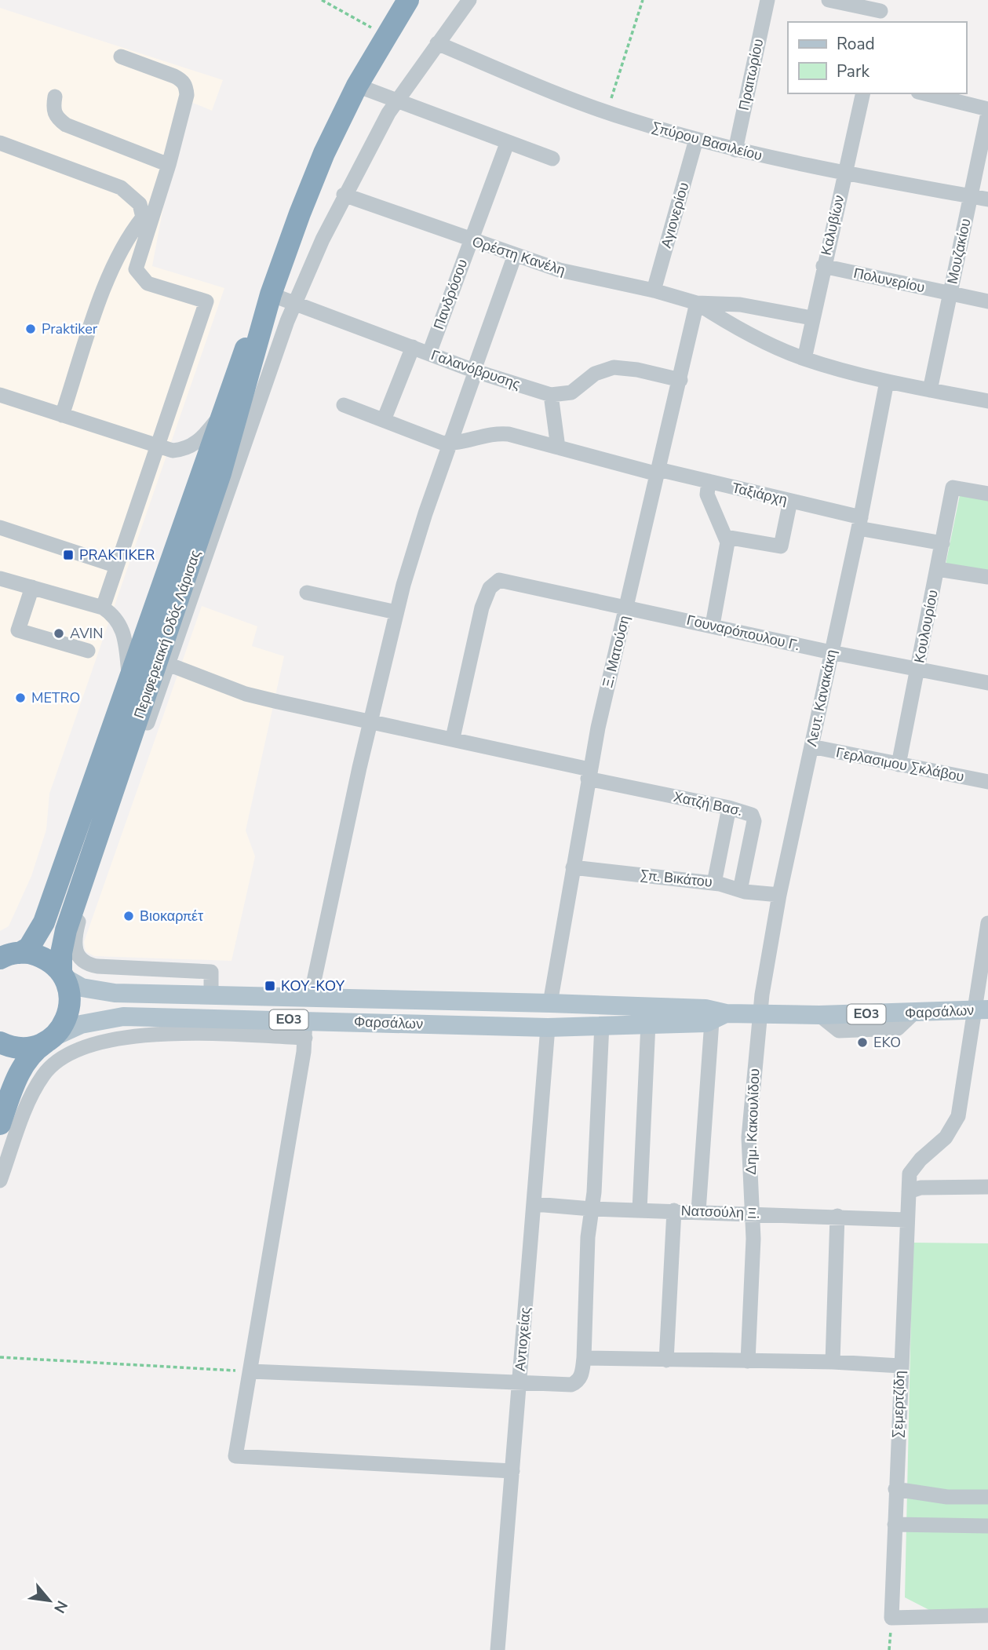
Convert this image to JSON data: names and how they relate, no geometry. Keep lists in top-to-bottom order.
{
  "streets": {
    "highway": ["Περιφερειακή Οδός Λάρισας", "ΕΟ3"],
    "main road": ["Φαρσάλων"],
    "street": [
      "Πραιτωρίου",
      "Σπύρου Βασιλείου",
      "Αγιονερίου",
      "Καλυβίων",
      "Μουζακίου",
      "Ορέστη Κανέλη",
      "Πολυνερίου",
      "Πανδρόσου",
      "Γαλανόβρυσης",
      "Ταξιάρχη",
      "Κουλουρίου",
      "Γουναρόπουλου Γ.",
      "Ξ. Ματούση",
      "Λευτ. Κανακάκη",
      "Γερλασιμου Σκλάβου",
      "Χατζή Βασ.",
      "Σπ. Βικάτου",
      "Δημ. Κακουλίδου",
      "Νατσούλη Ξ.",
      "Αντιοχείας",
      "Σεμερτζίδη"
    ]
  },
  "crossings": [
    ["Πραιτωρίου", "Σπύρου Βασιλείου"],
    ["Σπύρου Βασιλείου", "Αγιονερίου"],
    ["Σπύρου Βασιλείου", "Καλυβίων"],
    ["Σπύρου Βασιλείου", "Μουζακίου"],
    ["Αγιονερίου", "Ορέστη Κανέλη"],
    ["Καλυβίων", "Ορέστη Κανέλη"],
    ["Καλυβίων", "Πολυνερίου"],
    ["Μουζακίου", "Ορέστη Κανέλη"],
    ["Μουζακίου", "Πολυνερίου"],
    ["Ορέστη Κανέλη", "Πανδρόσου"],
    ["Ορέστη Κανέλη", "Ξ. Ματούση"],
    ["Ορέστη Κανέλη", "Λευτ. Κανακάκη"],
    ["Πανδρόσου", "Γαλανόβρυσης"],
    ["Γαλανόβρυσης", "Περιφερειακή Οδός Λάρισας"],
    ["Ταξιάρχη", "Κουλουρίου"],
    ["Ταξιάρχη", "Ξ. Ματούση"],
    ["Ταξιάρχη", "Λευτ. Κανακάκη"],
    ["Κουλουρίου", "Γουναρόπουλου Γ."],
    ["Κουλουρίου", "Γερλασιμου Σκλάβου"],
    ["Γουναρόπουλου Γ.", "Ξ. Ματούση"],
    ["Γουναρόπουλου Γ.", "Λευτ. Κανακάκη"],
    ["Γουναρόπουλου Γ.", "Χατζή Βασ."],
    ["Περιφερειακή Οδός Λάρισας", "Φαρσάλων"],
    ["Περιφερειακή Οδός Λάρισας", "ΕΟ3"],
    ["Ξ. Ματούση", "Χατζή Βασ."],
    ["Ξ. Ματούση", "Σπ. Βικάτου"],
    ["Ξ. Ματούση", "Φαρσάλων"],
    ["Λευτ. Κανακάκη", "Γερλασιμου Σκλάβου"],
    ["Λευτ. Κανακάκη", "Σπ. Βικάτου"],
    ["Λευτ. Κανακάκη", "Φαρσάλων"],
    ["Λευτ. Κανακάκη", "Δημ. Κακουλίδου"],
    ["Χατζή Βασ.", "Σπ. Βικάτου"],
    ["Φαρσάλων", "ΕΟ3"],
    ["Φαρσάλων", "Δημ. Κακουλίδου"],
    ["Φαρσάλων", "Αντιοχείας"],
    ["Φαρσάλων", "Σεμερτζίδη"],
    ["Δημ. Κακουλίδου", "Νατσούλη Ξ."],
    ["Νατσούλη Ξ.", "Αντιοχείας"],
    ["Νατσούλη Ξ.", "Σεμερτζίδη"]
  ],
  "places": {
    "other": [
      "Praktiker",
      "AVIN",
      "METRO",
      "Βιοκαρπέτ",
      "EKO"
    ],
    "transit": ["PRAKTIKER", "ΚΟΥ-ΚΟΥ"]
  },
  "legend": ["Road", "Park"],
  "north": "bottom right"
}
